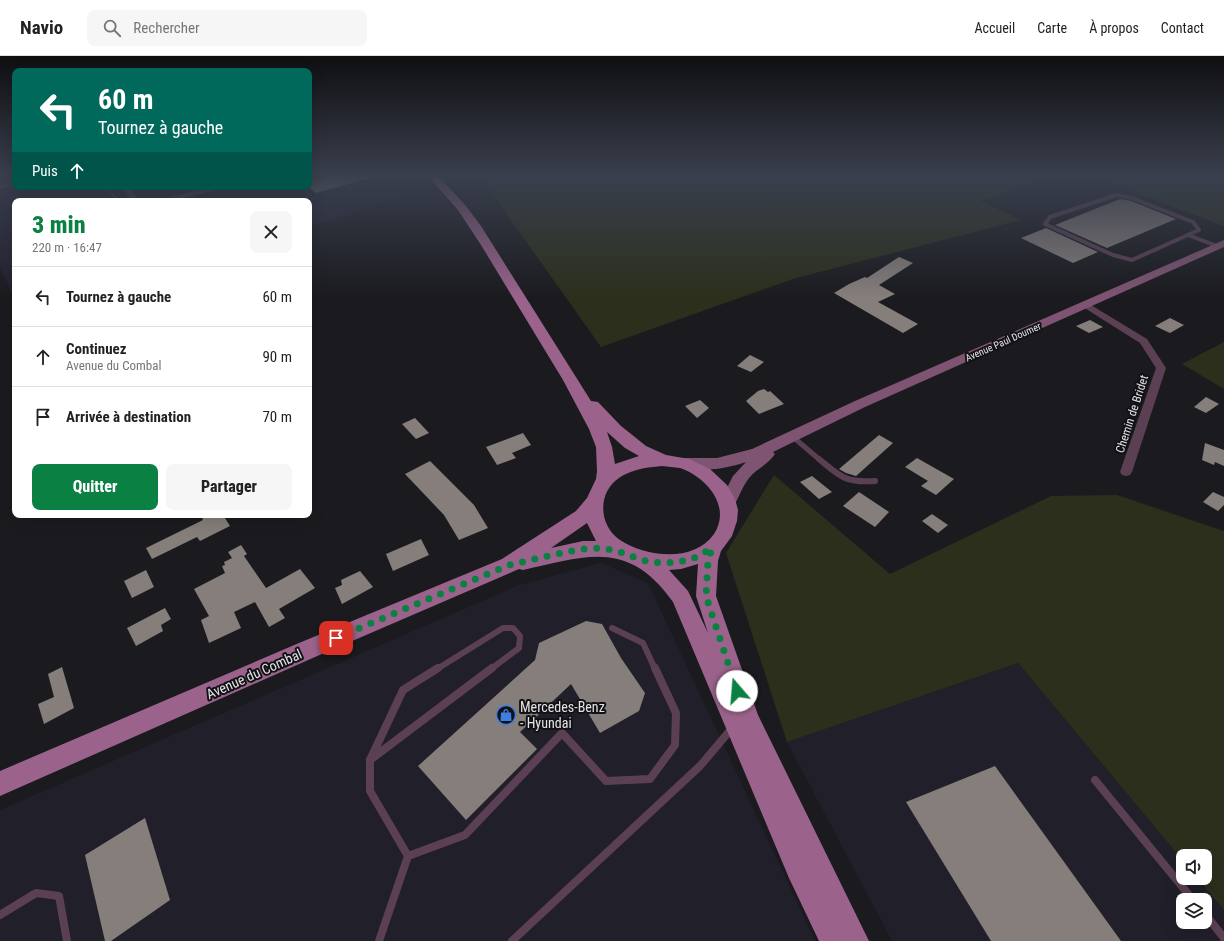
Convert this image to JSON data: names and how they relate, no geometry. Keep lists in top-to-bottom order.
{
  "streets": {
    "main road": ["Avenue Paul Doumer", "Avenue du Combal"],
    "street": ["Chemin de Bridet"]
  },
  "crossings": [
    ["Avenue Paul Doumer", "Chemin de Bridet"]
  ],
  "places": {
    "shop": ["Mercedes-Benz - Hyundai"]
  },
  "page": {
    "header": "Navio",
    "search": "Rechercher",
    "nav": [
      "Accueil",
      "Carte",
      "À propos",
      "Contact"
    ],
    "turn": ["60 m", "Tournez à gauche"],
    "then": "Puis",
    "heading": ["3 min", "220 m · 16:47"],
    "list": [
      {
        "name": "Tournez à gauche",
        "value": "60 m"
      },
      {
        "name": "Continuez",
        "note": "Avenue du Combal",
        "value": "90 m"
      },
      {
        "name": "Arrivée à destination",
        "value": "70 m"
      }
    ],
    "buttons": ["Quitter", "Partager"]
  }
}
